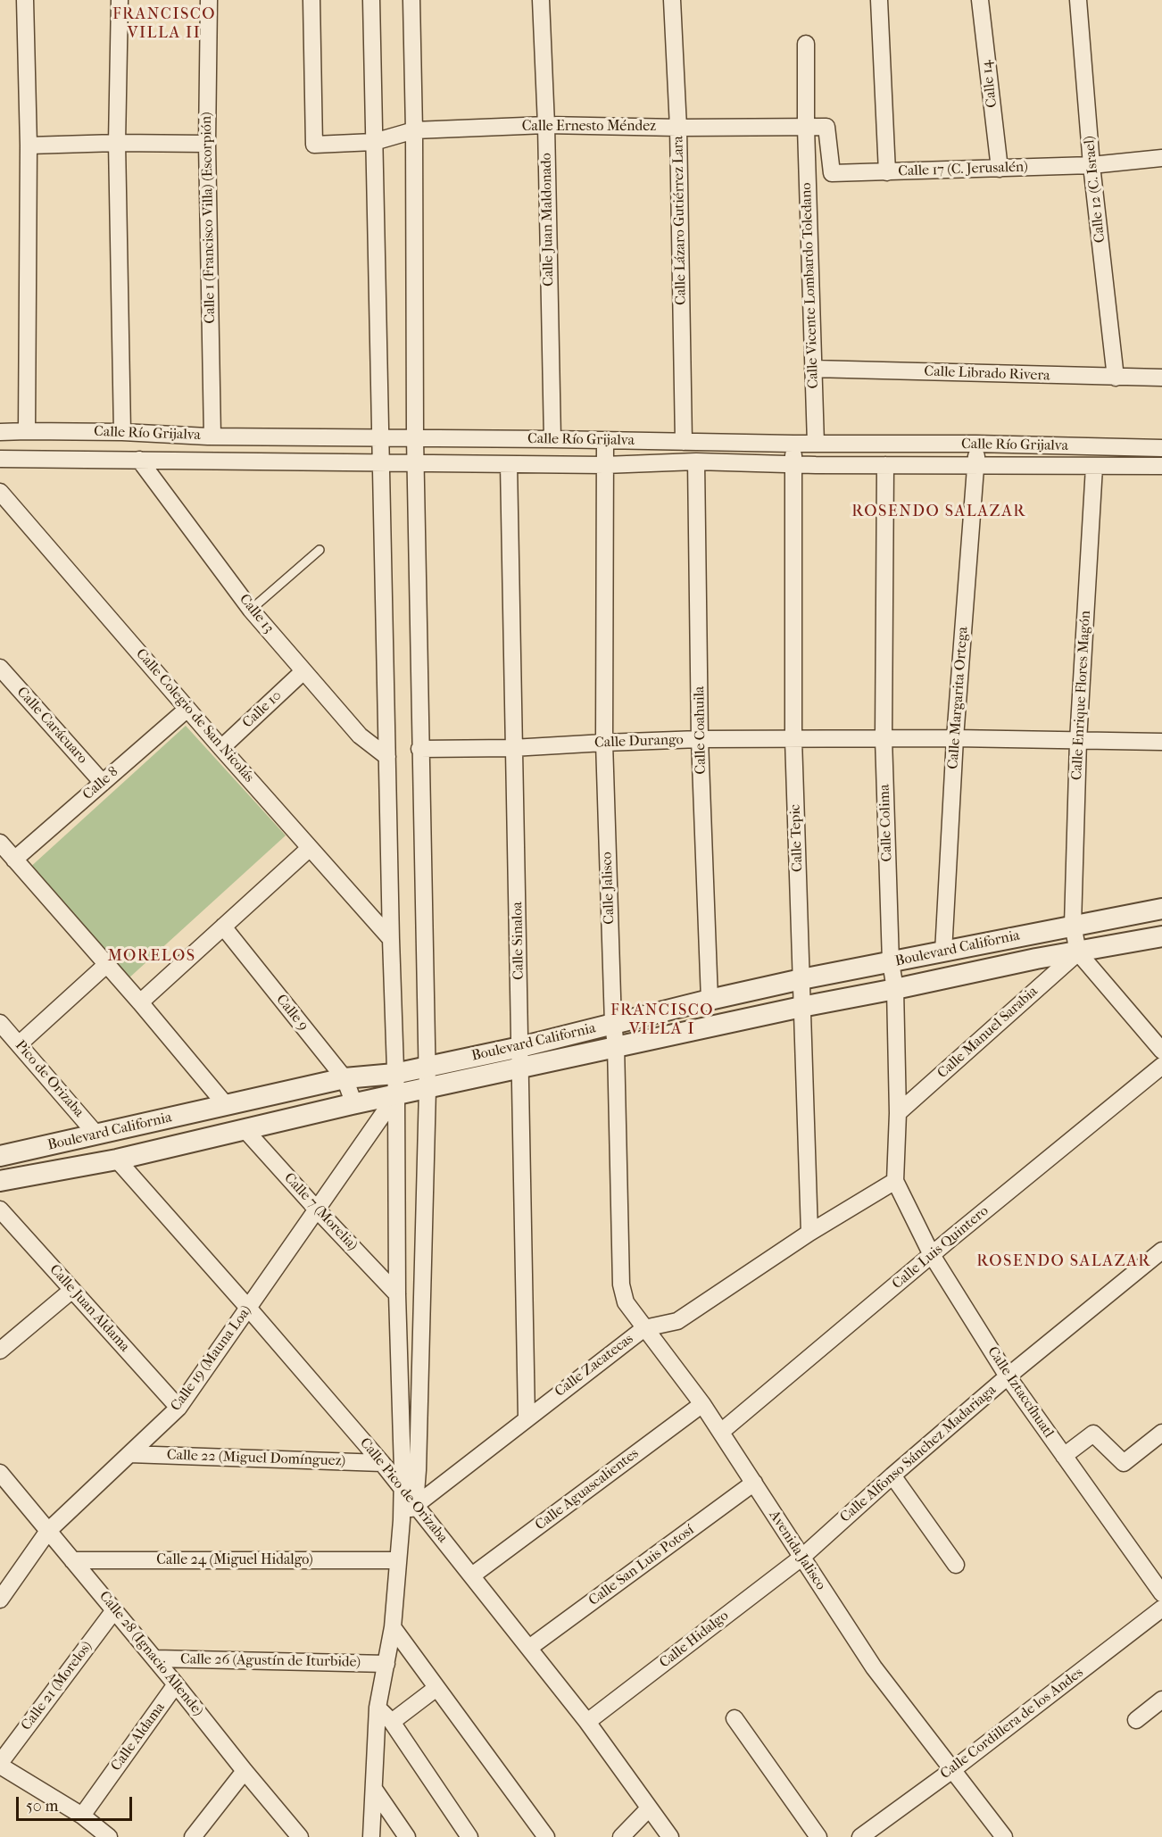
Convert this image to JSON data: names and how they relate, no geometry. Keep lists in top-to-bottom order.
{
  "streets": {
    "street": [
      "Calle 14",
      "Calle Ernesto Méndez",
      "Calle 17 (C. Jerusalén)",
      "Calle 12 (C. Israel)",
      "Calle 1 (Francisco Villa) (Escorpión)",
      "Calle Juan Maldonado",
      "Calle Lázaro Gutiérrez Lara",
      "Calle Vicente Lombardo Toledano",
      "Calle Librado Rivera",
      "Calle Río Grijalva",
      "Calle 13",
      "Calle Enrique Flores Magón",
      "Calle Margarita Ortega",
      "Calle 10",
      "Calle Colegio de San Nicolás",
      "Calle Carácuaro",
      "Calle Coahuila",
      "Calle Durango",
      "Calle 8",
      "Calle Colima",
      "Calle Tepic",
      "Calle Jalisco",
      "Calle Sinaloa",
      "Boulevard California",
      "Calle 9",
      "Calle Manuel Sarabia",
      "Pico de Orizaba",
      "Calle 7 (Morelia)",
      "Calle Luis Quintero",
      "Calle Juan Aldama",
      "Calle 19 (Mauna Loa)",
      "Calle Zacatecas",
      "Calle Iztaccíhuatl",
      "Calle Alfonso Sánchez Madariaga",
      "Calle 22 (Miguel Domínguez)",
      "Calle Aguascalientes",
      "Calle Pico de Orizaba",
      "Avenida Jalisco",
      "Calle 24 (Miguel Hidalgo)",
      "Calle San Luis Potosí",
      "Calle Hidalgo",
      "Calle 28 (Ignacio Allende)",
      "Calle 26 (Agustín de Iturbide)",
      "Calle 21 (Morelos)",
      "Calle Cordillera de los Andes",
      "Calle Aldama"
    ]
  },
  "crossings": [
    ["Calle 14", "Calle 17 (C. Jerusalén)"],
    ["Calle Ernesto Méndez", "Calle 17 (C. Jerusalén)"],
    ["Calle Ernesto Méndez", "Calle Juan Maldonado"],
    ["Calle Ernesto Méndez", "Calle Lázaro Gutiérrez Lara"],
    ["Calle Ernesto Méndez", "Calle Vicente Lombardo Toledano"],
    ["Calle 17 (C. Jerusalén)", "Calle 12 (C. Israel)"],
    ["Calle 17 (C. Jerusalén)", "Calle Vicente Lombardo Toledano"],
    ["Calle 12 (C. Israel)", "Calle Librado Rivera"],
    ["Calle 1 (Francisco Villa) (Escorpión)", "Calle Río Grijalva"],
    ["Calle Juan Maldonado", "Calle Río Grijalva"],
    ["Calle Lázaro Gutiérrez Lara", "Calle Río Grijalva"],
    ["Calle Vicente Lombardo Toledano", "Calle Librado Rivera"],
    ["Calle Vicente Lombardo Toledano", "Calle Río Grijalva"],
    ["Calle Río Grijalva", "Calle 13"],
    ["Calle Río Grijalva", "Calle Enrique Flores Magón"],
    ["Calle Río Grijalva", "Calle Margarita Ortega"],
    ["Calle Río Grijalva", "Calle Coahuila"],
    ["Calle Río Grijalva", "Calle Colima"],
    ["Calle Río Grijalva", "Calle Tepic"],
    ["Calle Río Grijalva", "Calle Jalisco"],
    ["Calle Río Grijalva", "Calle Sinaloa"],
    ["Calle 13", "Calle 10"],
    ["Calle Enrique Flores Magón", "Calle Durango"],
    ["Calle Enrique Flores Magón", "Boulevard California"],
    ["Calle Enrique Flores Magón", "Calle Manuel Sarabia"],
    ["Calle Margarita Ortega", "Calle Durango"],
    ["Calle Margarita Ortega", "Boulevard California"],
    ["Calle 10", "Calle Colegio de San Nicolás"],
    ["Calle Colegio de San Nicolás", "Calle 8"],
    ["Calle Carácuaro", "Calle 8"],
    ["Calle Coahuila", "Calle Durango"],
    ["Calle Coahuila", "Boulevard California"],
    ["Calle Durango", "Calle Colima"],
    ["Calle Durango", "Calle Tepic"],
    ["Calle Durango", "Calle Jalisco"],
    ["Calle Durango", "Calle Sinaloa"],
    ["Calle Colima", "Boulevard California"],
    ["Calle Colima", "Calle Manuel Sarabia"],
    ["Calle Colima", "Calle Zacatecas"],
    ["Calle Colima", "Calle Iztaccíhuatl"],
    ["Calle Tepic", "Boulevard California"],
    ["Calle Tepic", "Calle Zacatecas"],
    ["Calle Jalisco", "Boulevard California"],
    ["Calle Jalisco", "Calle Zacatecas"],
    ["Calle Jalisco", "Avenida Jalisco"],
    ["Calle Sinaloa", "Boulevard California"],
    ["Calle Sinaloa", "Calle Zacatecas"],
    ["Boulevard California", "Calle 9"],
    ["Boulevard California", "Calle Manuel Sarabia"],
    ["Boulevard California", "Pico de Orizaba"],
    ["Boulevard California", "Calle 7 (Morelia)"],
    ["Boulevard California", "Calle 19 (Mauna Loa)"],
    ["Boulevard California", "Calle Pico de Orizaba"],
    ["Calle 7 (Morelia)", "Calle 19 (Mauna Loa)"],
    ["Calle Luis Quintero", "Calle Iztaccíhuatl"],
    ["Calle Luis Quintero", "Avenida Jalisco"],
    ["Calle Juan Aldama", "Calle 19 (Mauna Loa)"],
    ["Calle 19 (Mauna Loa)", "Calle 22 (Miguel Domínguez)"],
    ["Calle 19 (Mauna Loa)", "Calle Pico de Orizaba"],
    ["Calle 19 (Mauna Loa)", "Calle 28 (Ignacio Allende)"],
    ["Calle Zacatecas", "Calle Iztaccíhuatl"],
    ["Calle Zacatecas", "Calle Pico de Orizaba"],
    ["Calle Zacatecas", "Avenida Jalisco"],
    ["Calle Iztaccíhuatl", "Calle Alfonso Sánchez Madariaga"],
    ["Calle Alfonso Sánchez Madariaga", "Avenida Jalisco"],
    ["Calle Alfonso Sánchez Madariaga", "Calle Hidalgo"],
    ["Calle 22 (Miguel Domínguez)", "Calle Pico de Orizaba"],
    ["Calle Aguascalientes", "Calle Pico de Orizaba"],
    ["Calle Aguascalientes", "Avenida Jalisco"],
    ["Calle Pico de Orizaba", "Calle San Luis Potosí"],
    ["Calle Pico de Orizaba", "Calle Hidalgo"],
    ["Avenida Jalisco", "Calle San Luis Potosí"],
    ["Avenida Jalisco", "Calle Hidalgo"],
    ["Avenida Jalisco", "Calle Cordillera de los Andes"],
    ["Calle 24 (Miguel Hidalgo)", "Calle 28 (Ignacio Allende)"],
    ["Calle 28 (Ignacio Allende)", "Calle 26 (Agustín de Iturbide)"],
    ["Calle 28 (Ignacio Allende)", "Calle 21 (Morelos)"],
    ["Calle 28 (Ignacio Allende)", "Calle Aldama"]
  ],
  "districts": [
    "FRANCISCO VILLA II",
    "ROSENDO SALAZAR",
    "MORELOS",
    "FRANCISCO VILLA I",
    "ROSENDO SALAZAR"
  ],
  "scale_bar": "50 m"
}
